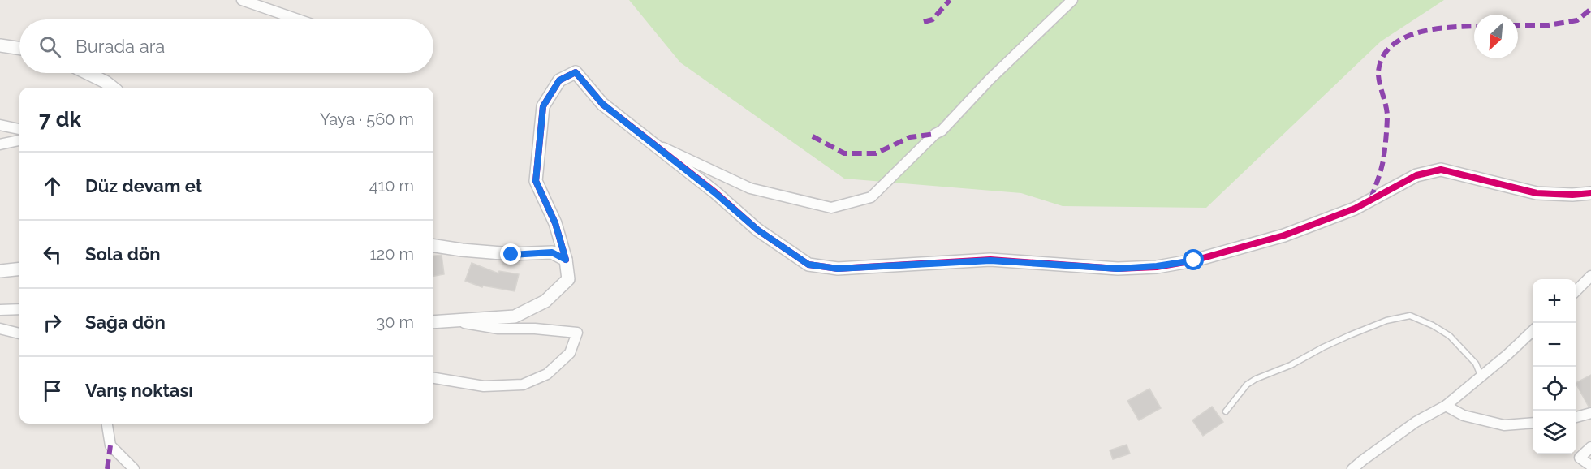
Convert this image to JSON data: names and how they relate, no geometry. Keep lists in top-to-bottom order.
{
  "north": "bottom left",
  "page": {
    "search": "Burada ara",
    "heading": ["7 dk", "Yaya · 560 m"],
    "list": [
      ["Düz devam et", "410 m"],
      ["Sola dön", "120 m"],
      ["Sağa dön", "30 m"],
      "Varış noktası"
    ],
    "map_buttons": ["+", "−"]
  }
}
